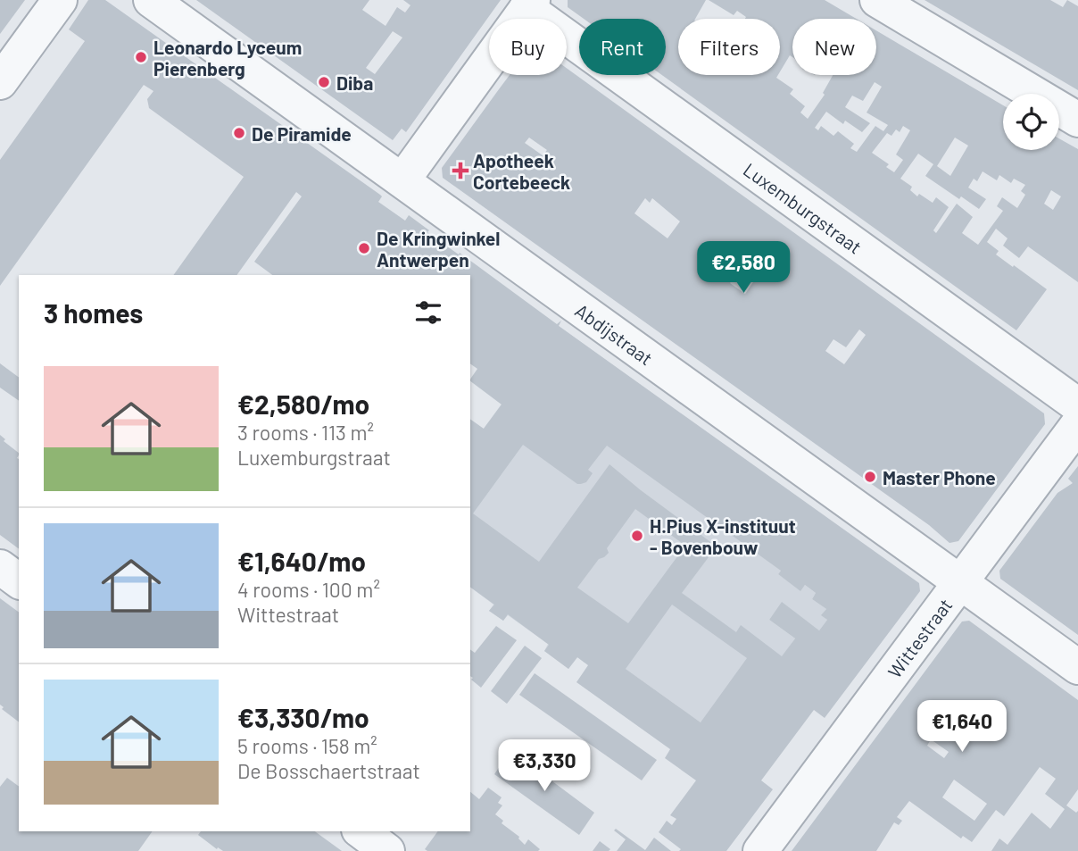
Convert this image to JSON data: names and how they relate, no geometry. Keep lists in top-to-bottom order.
{
  "streets": {
    "street": ["Luxemburgstraat", "Abdijstraat", "Wittestraat"]
  },
  "crossings": [
    ["Abdijstraat", "Wittestraat"]
  ],
  "places": {
    "other": [
      "Leonardo Lyceum Pierenberg",
      "Diba",
      "De Piramide",
      "De Kringwinkel Antwerpen",
      "Master Phone",
      "H.Pius X-instituut - Bovenbouw"
    ],
    "health": ["Apotheek Cortebeeck"]
  },
  "page": {
    "chip": [
      "Buy",
      "Rent",
      "Filters",
      "New"
    ],
    "price": ["€2,580", "€1,640", "€3,330"],
    "heading": "3 homes",
    "list": [
      {
        "name": "€2,580/mo",
        "note": "3 rooms · 113 m² · Luxemburgstraat"
      },
      {
        "name": "€1,640/mo",
        "note": "4 rooms · 100 m² · Wittestraat"
      },
      {
        "name": "€3,330/mo",
        "note": "5 rooms · 158 m² · De Bosschaertstraat"
      }
    ]
  }
}
